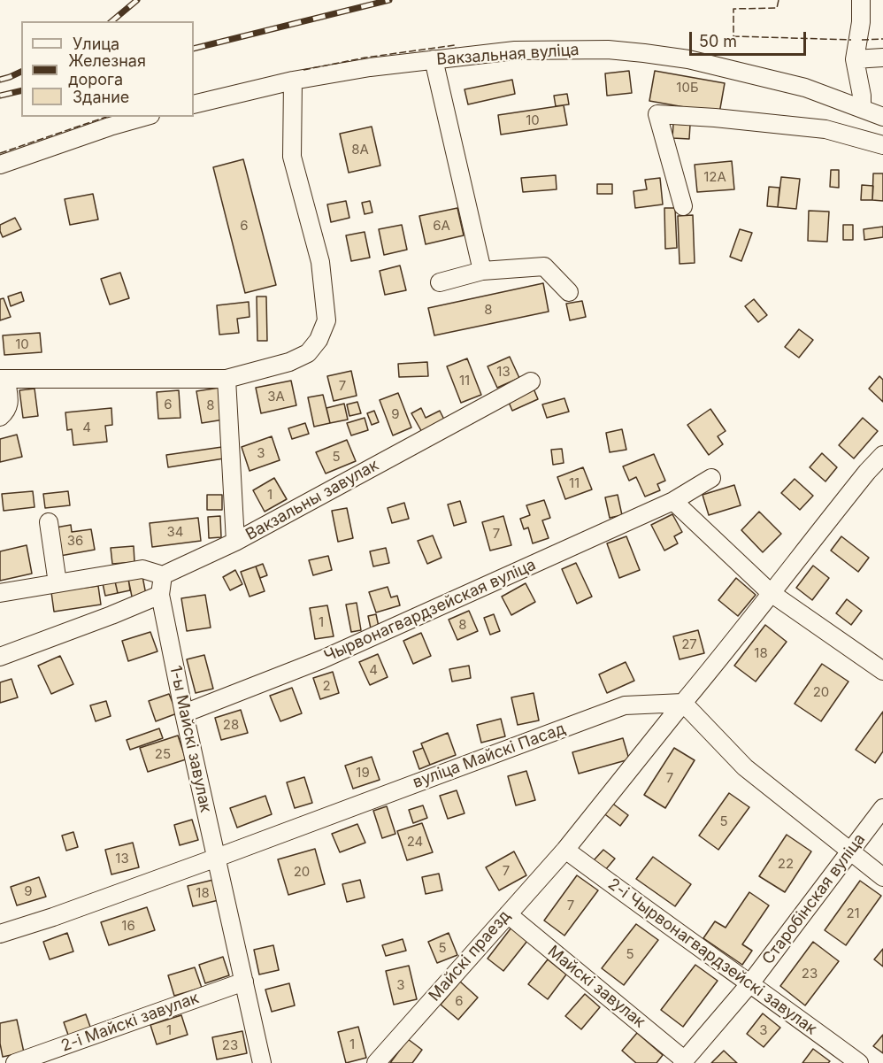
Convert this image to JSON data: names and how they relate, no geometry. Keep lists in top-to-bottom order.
{
  "streets": {
    "street": [
      "Вакзальная вуліца",
      "Вакзальны завулак",
      "Чырвонагвардзейская вуліца",
      "1-ы Майскі завулак",
      "вуліца Майскі Пасад",
      "Старобінская вуліца",
      "Майскі праезд",
      "2-і Чырвонагвардзейскі завулак",
      "Майскі завулак",
      "2-і Майскі завулак"
    ]
  },
  "crossings": [
    ["Чырвонагвардзейская вуліца", "1-ы Майскі завулак"],
    ["1-ы Майскі завулак", "вуліца Майскі Пасад"],
    ["1-ы Майскі завулак", "2-і Майскі завулак"],
    ["вуліца Майскі Пасад", "Майскі праезд"],
    ["Старобінская вуліца", "2-і Чырвонагвардзейскі завулак"],
    ["Старобінская вуліца", "Майскі завулак"],
    ["Майскі праезд", "2-і Чырвонагвардзейскі завулак"],
    ["Майскі праезд", "Майскі завулак"]
  ],
  "house_numbers": [
    "10Б",
    "10",
    "8А",
    "12А",
    "6",
    "6А",
    "8",
    "10",
    "13",
    "11",
    "7",
    "3А",
    "6",
    "8",
    "9",
    "4",
    "3",
    "5",
    "11",
    "1",
    "34",
    "7",
    "36",
    "1",
    "8",
    "27",
    "18",
    "4",
    "2",
    "20",
    "28",
    "25",
    "19",
    "7",
    "5",
    "24",
    "13",
    "22",
    "7",
    "20",
    "9",
    "18",
    "7",
    "21",
    "16",
    "5",
    "5",
    "23",
    "3",
    "6",
    "1",
    "3",
    "1",
    "23"
  ],
  "legend": ["Улица", "Железная дорога", "Здание"],
  "scale_bar": "50 m"
}
